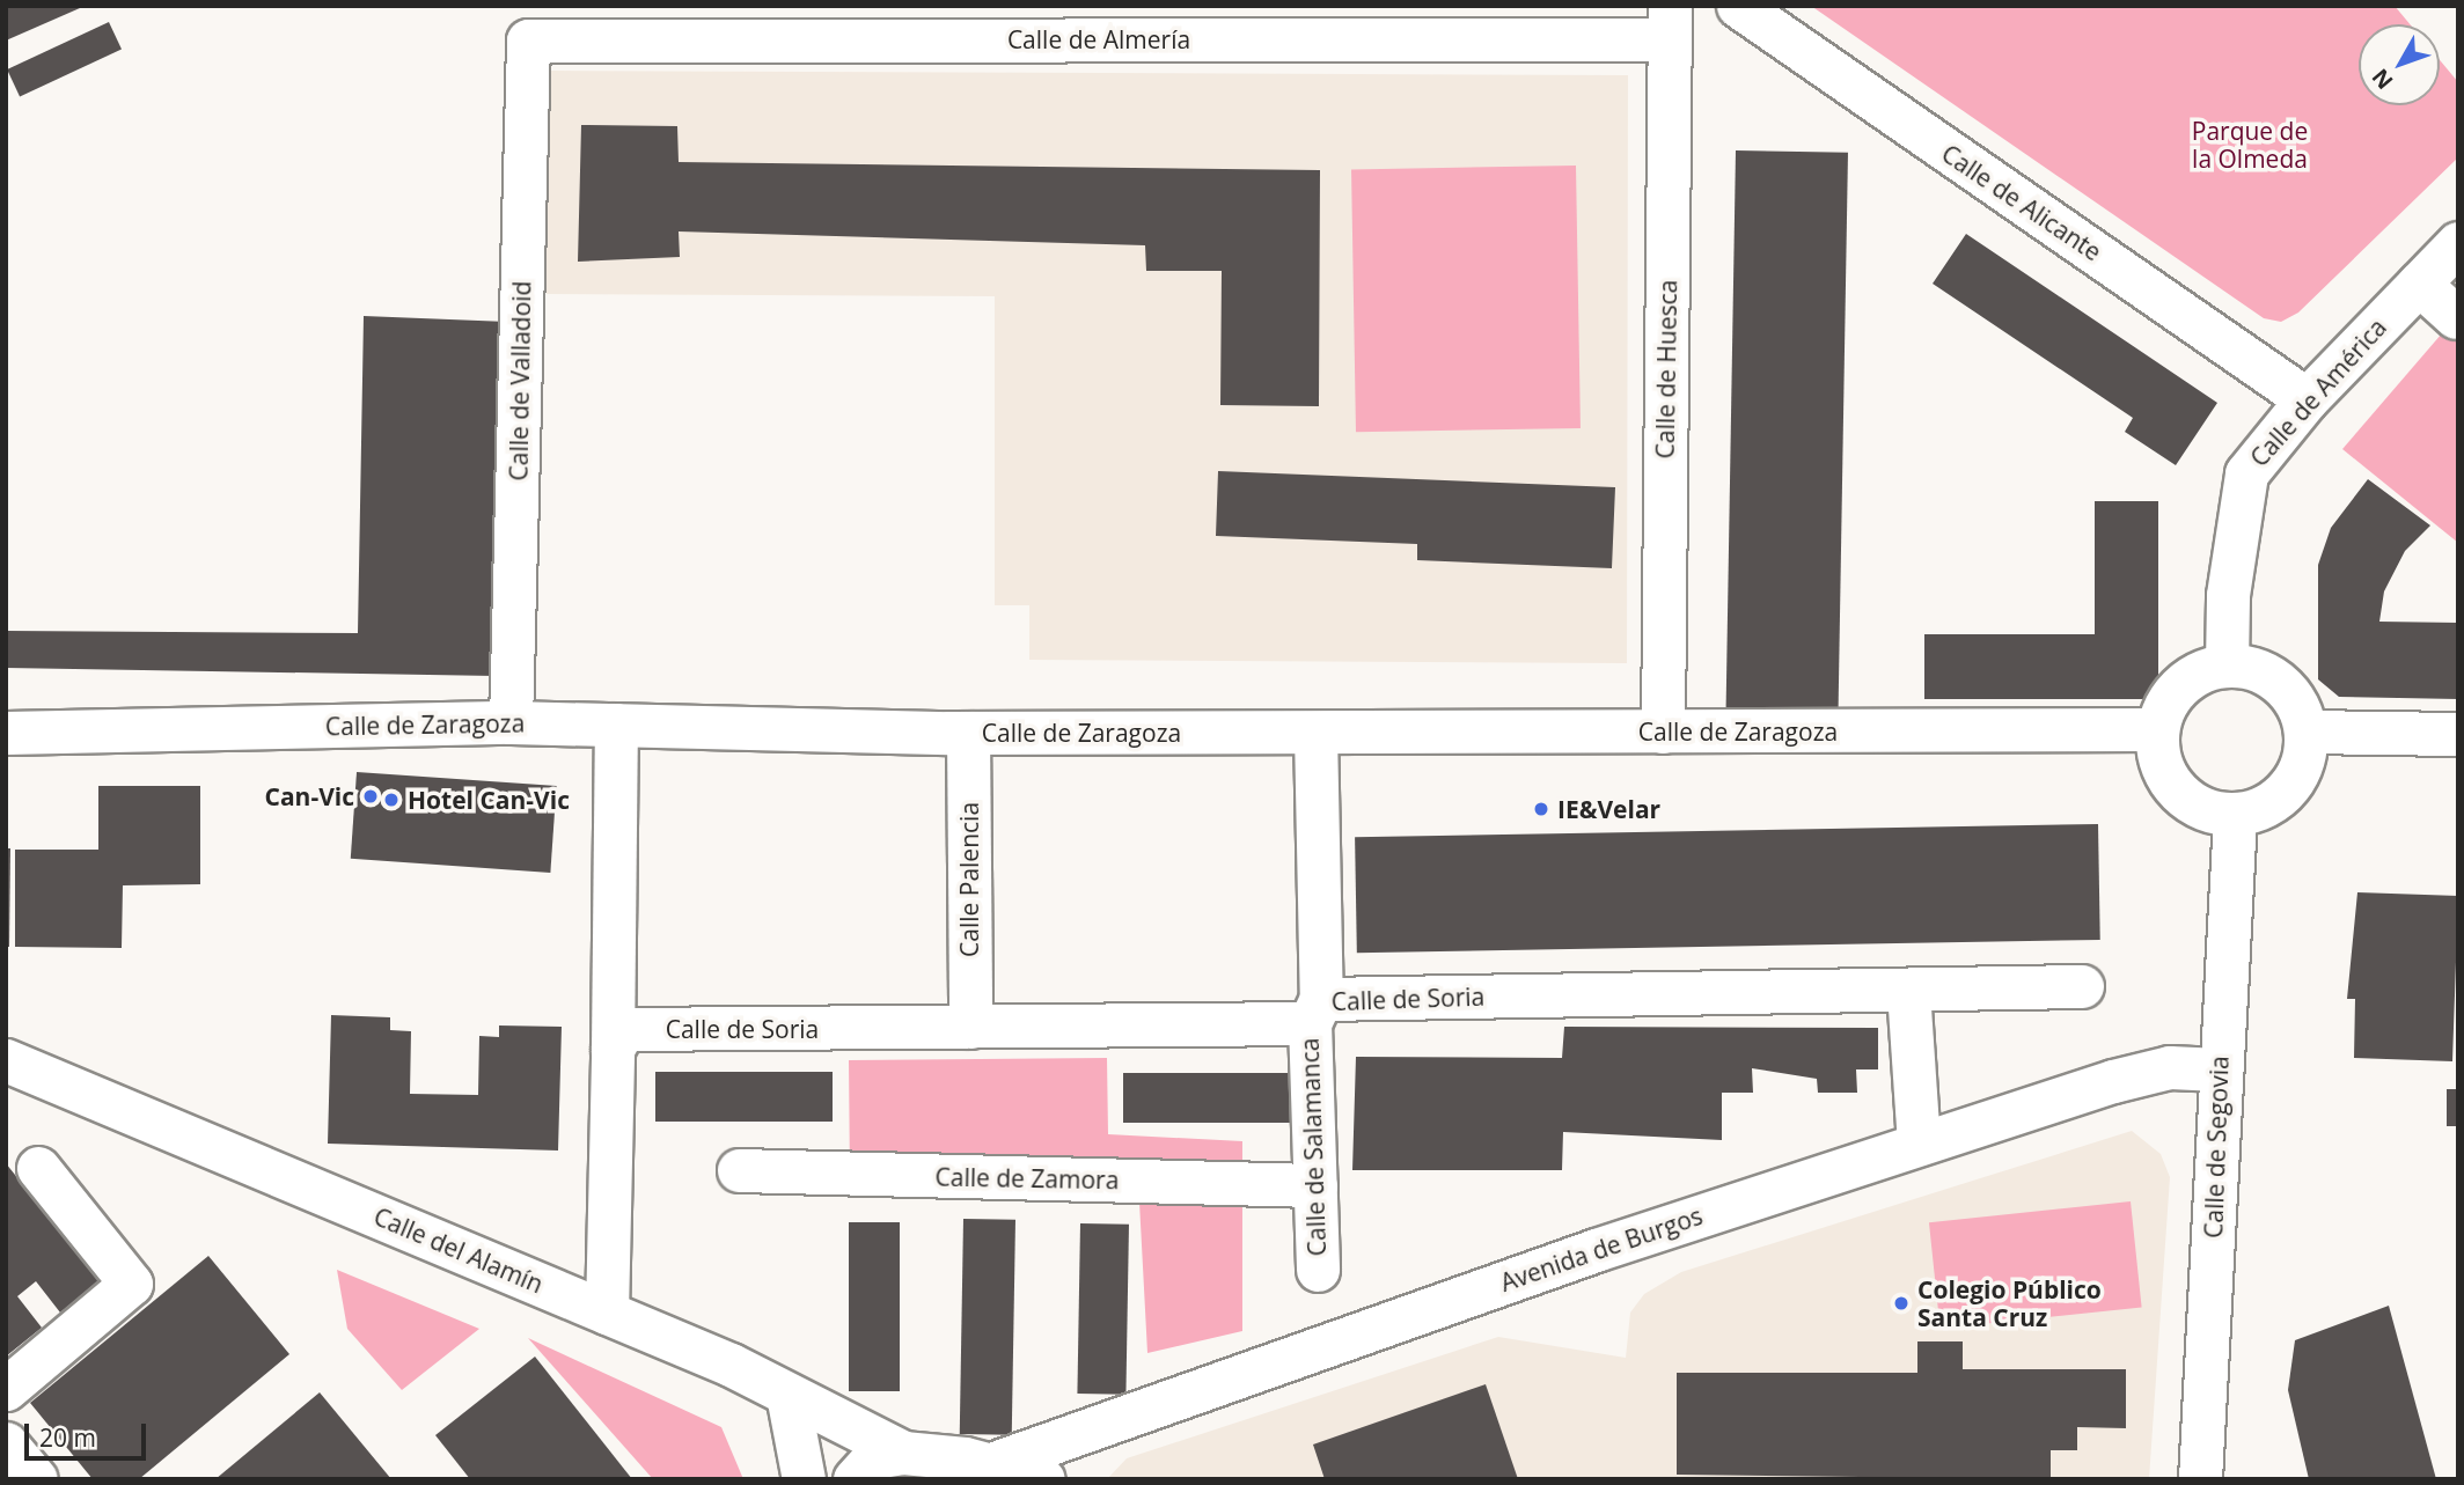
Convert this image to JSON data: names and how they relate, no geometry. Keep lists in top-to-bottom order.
{
  "streets": {
    "street": [
      "Calle de Almería",
      "Calle de Alicante",
      "Calle de Huesca",
      "Calle de Valladoid",
      "Calle de América",
      "Calle de Zaragoza",
      "Calle Palencia",
      "Calle de Soria",
      "Calle de Salamanca",
      "Calle de Segovia",
      "Calle de Zamora",
      "Avenida de Burgos",
      "Calle del Alamín"
    ]
  },
  "crossings": [
    ["Calle de Almería", "Calle de Huesca"],
    ["Calle de Almería", "Calle de Valladoid"],
    ["Calle de Alicante", "Calle de América"],
    ["Calle de Huesca", "Calle de Zaragoza"],
    ["Calle de Valladoid", "Calle de Zaragoza"],
    ["Calle de América", "Calle de Zaragoza"],
    ["Calle de América", "Calle de Segovia"],
    ["Calle de Zaragoza", "Calle Palencia"],
    ["Calle de Zaragoza", "Calle de Salamanca"],
    ["Calle de Zaragoza", "Calle de Segovia"],
    ["Calle Palencia", "Calle de Soria"],
    ["Calle de Soria", "Calle de Salamanca"],
    ["Calle de Salamanca", "Calle de Zamora"],
    ["Calle de Segovia", "Avenida de Burgos"]
  ],
  "parks": ["Parque de la Olmeda"],
  "places": [
    "Can-Vic",
    "Hotel Can-Vic",
    "IE&Velar",
    "Colegio Público Santa Cruz"
  ],
  "scale_bar": "20 m",
  "north": "bottom left"
}
